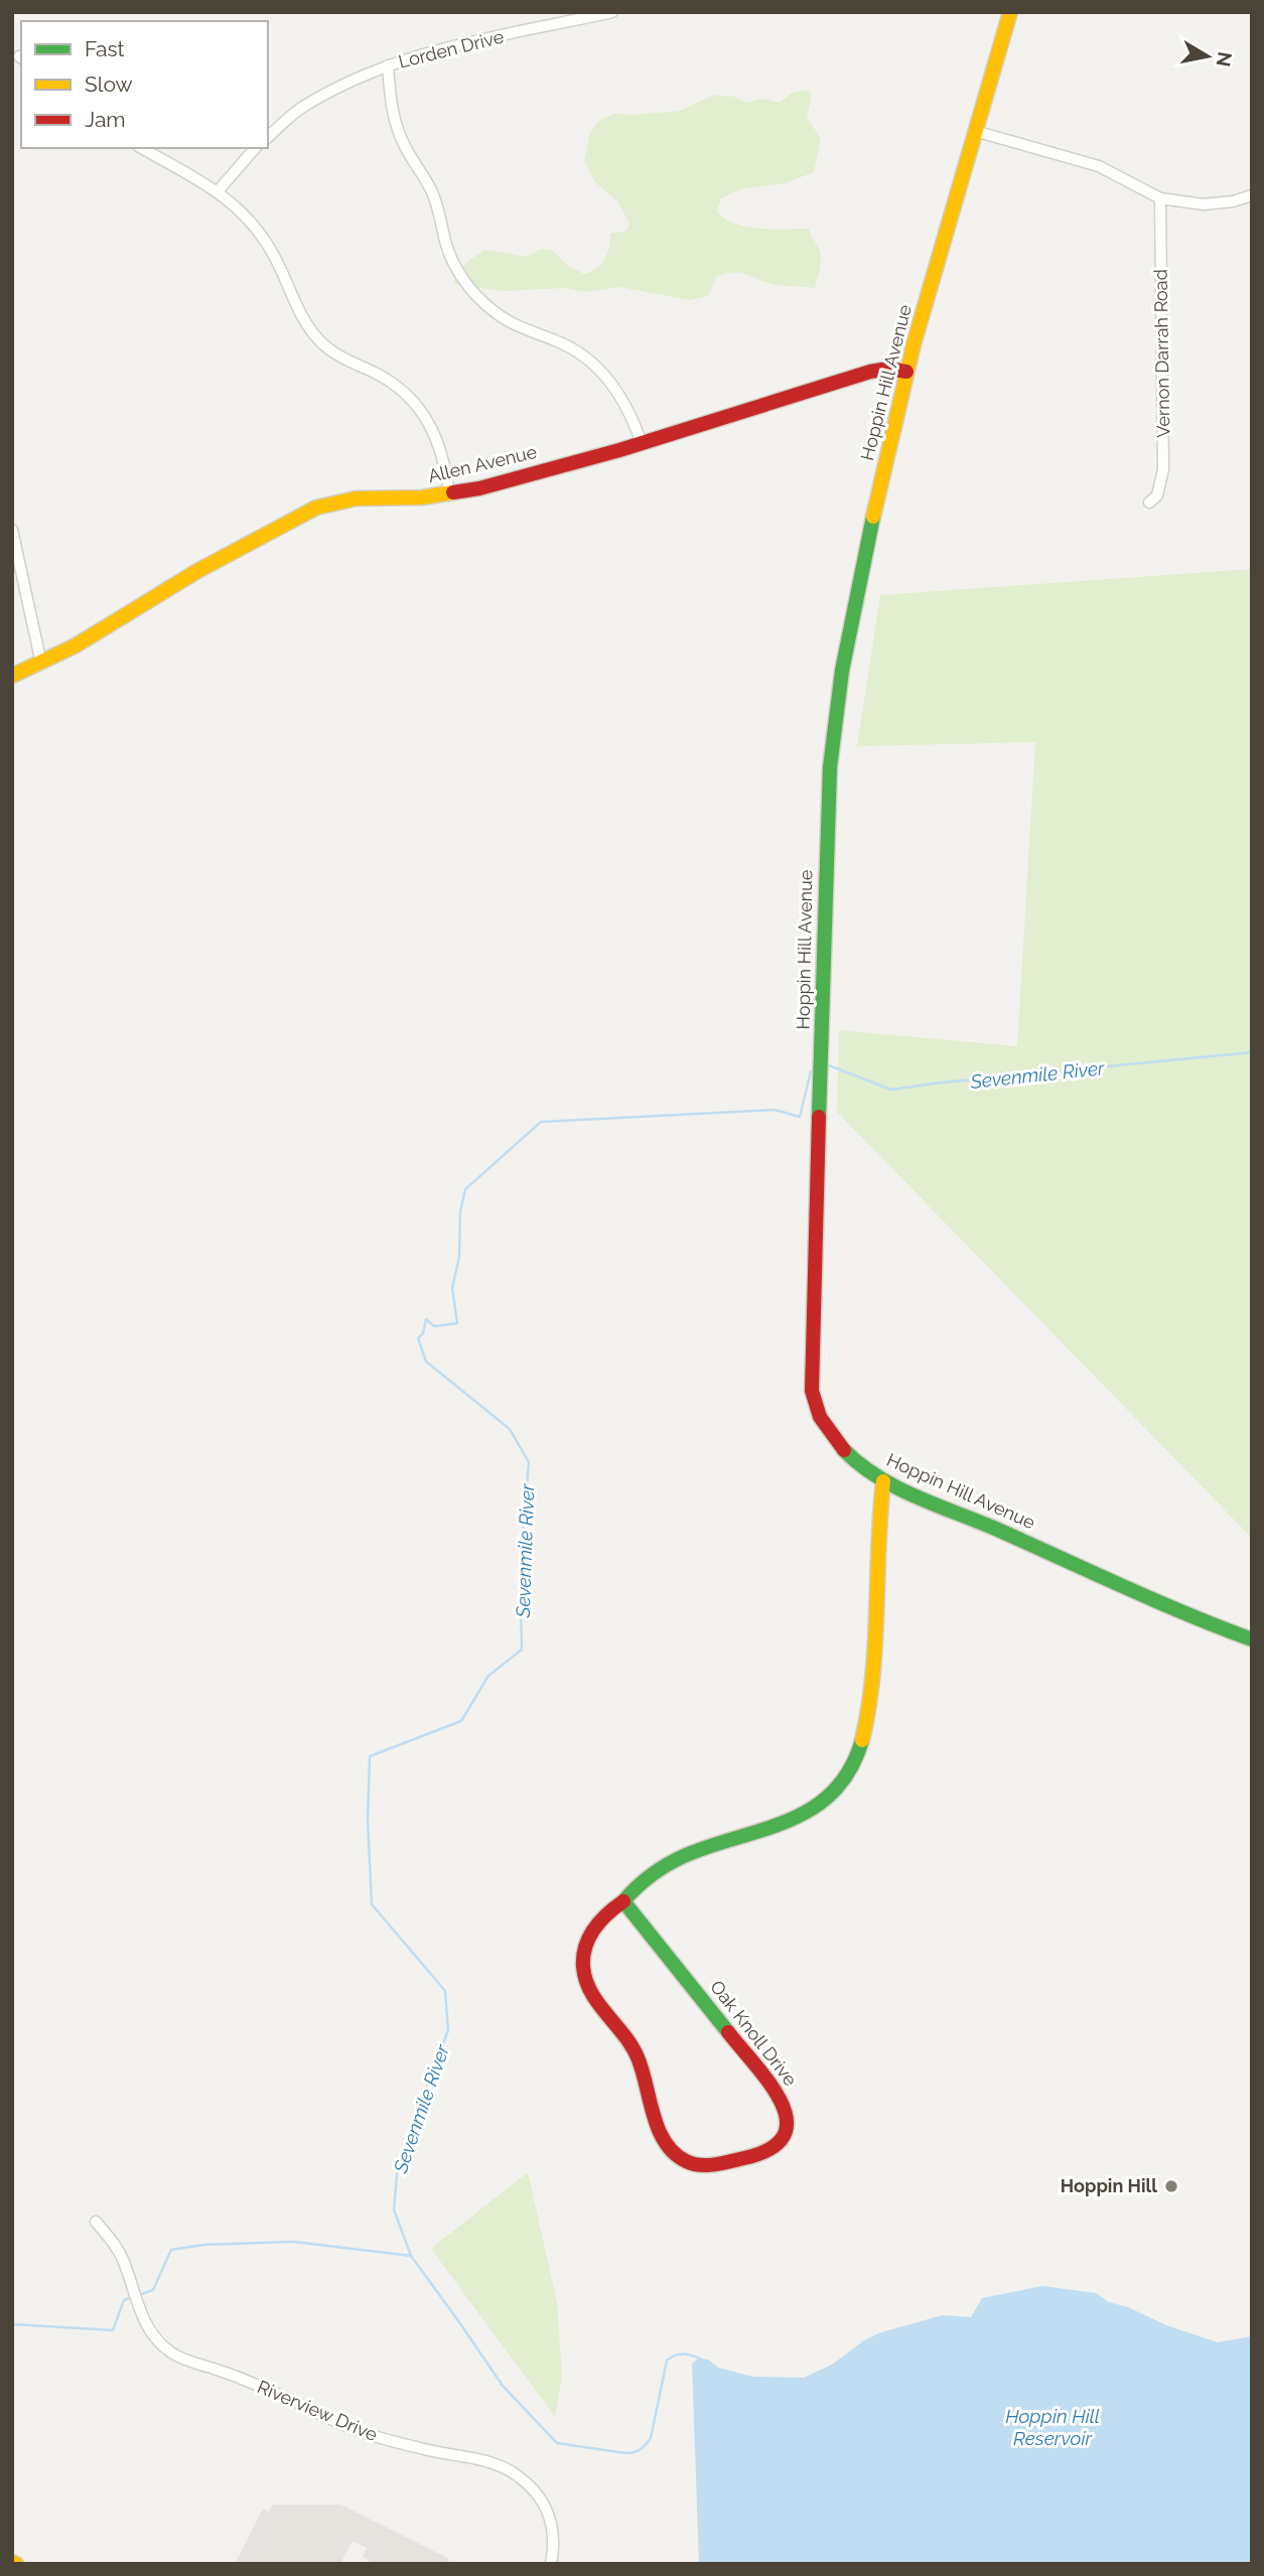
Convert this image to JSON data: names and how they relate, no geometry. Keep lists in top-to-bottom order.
{
  "streets": {
    "street": [
      "Lorden Drive",
      "Vernon Darrah Road",
      "Hoppin Hill Avenue",
      "Allen Avenue",
      "Oak Knoll Drive",
      "Riverview Drive"
    ]
  },
  "crossings": [
    ["Hoppin Hill Avenue", "Allen Avenue"],
    ["Hoppin Hill Avenue", "Oak Knoll Drive"]
  ],
  "water": ["Sevenmile River", "Hoppin Hill Reservoir"],
  "places": ["Hoppin Hill"],
  "legend": ["Fast", "Slow", "Jam"],
  "north": "right"
}
